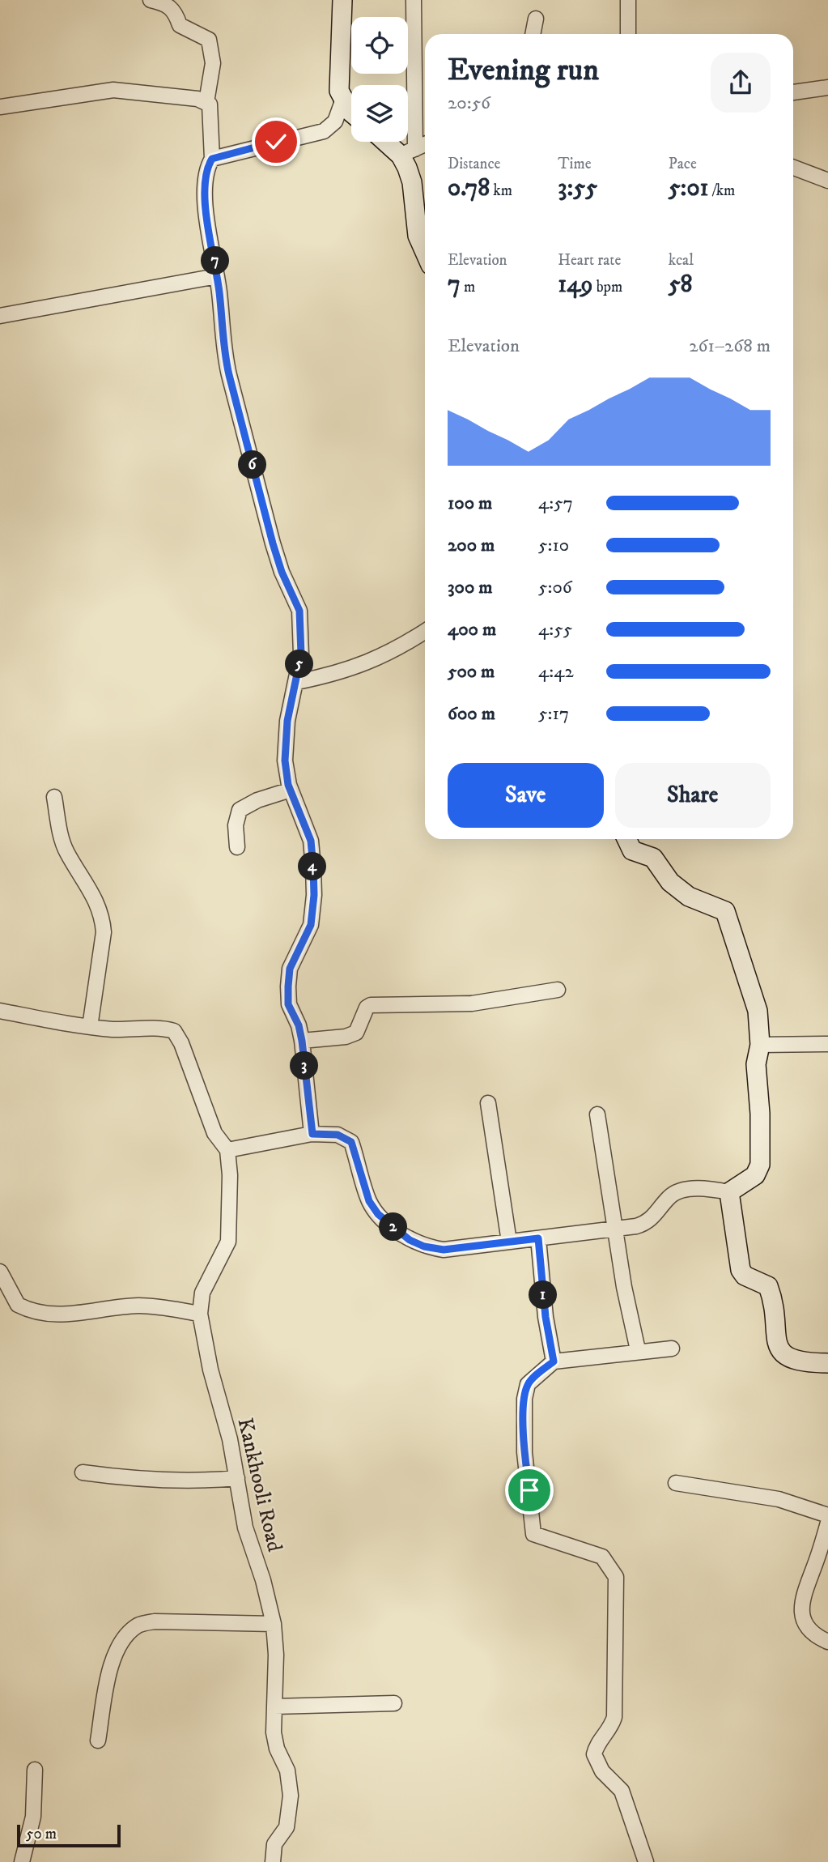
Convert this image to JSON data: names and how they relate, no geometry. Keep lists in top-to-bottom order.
{
  "streets": {
    "street": ["Kankhooli Road"]
  },
  "scale_bar": "50 m",
  "page": {
    "heading": ["Evening run", "20:56"],
    "stats": [
      ["Distance", "0.78 km"],
      ["Time", "3:55"],
      ["Pace", "5:01 /km"],
      ["Elevation", "7 m"],
      ["Heart rate", "149 bpm"],
      ["kcal", "58"]
    ],
    "pins": [
      "7",
      "6",
      "5",
      "4",
      "3",
      "2",
      "1"
    ],
    "chart": ["Elevation", "261–268 m"],
    "list": [
      {
        "name": "100 m",
        "note": "4:57"
      },
      {
        "name": "200 m",
        "note": "5:10"
      },
      {
        "name": "300 m",
        "note": "5:06"
      },
      {
        "name": "400 m",
        "note": "4:55"
      },
      {
        "name": "500 m",
        "note": "4:42"
      },
      {
        "name": "600 m",
        "note": "5:17"
      }
    ],
    "buttons": ["Save", "Share"],
    "scale": "50 m"
  }
}
